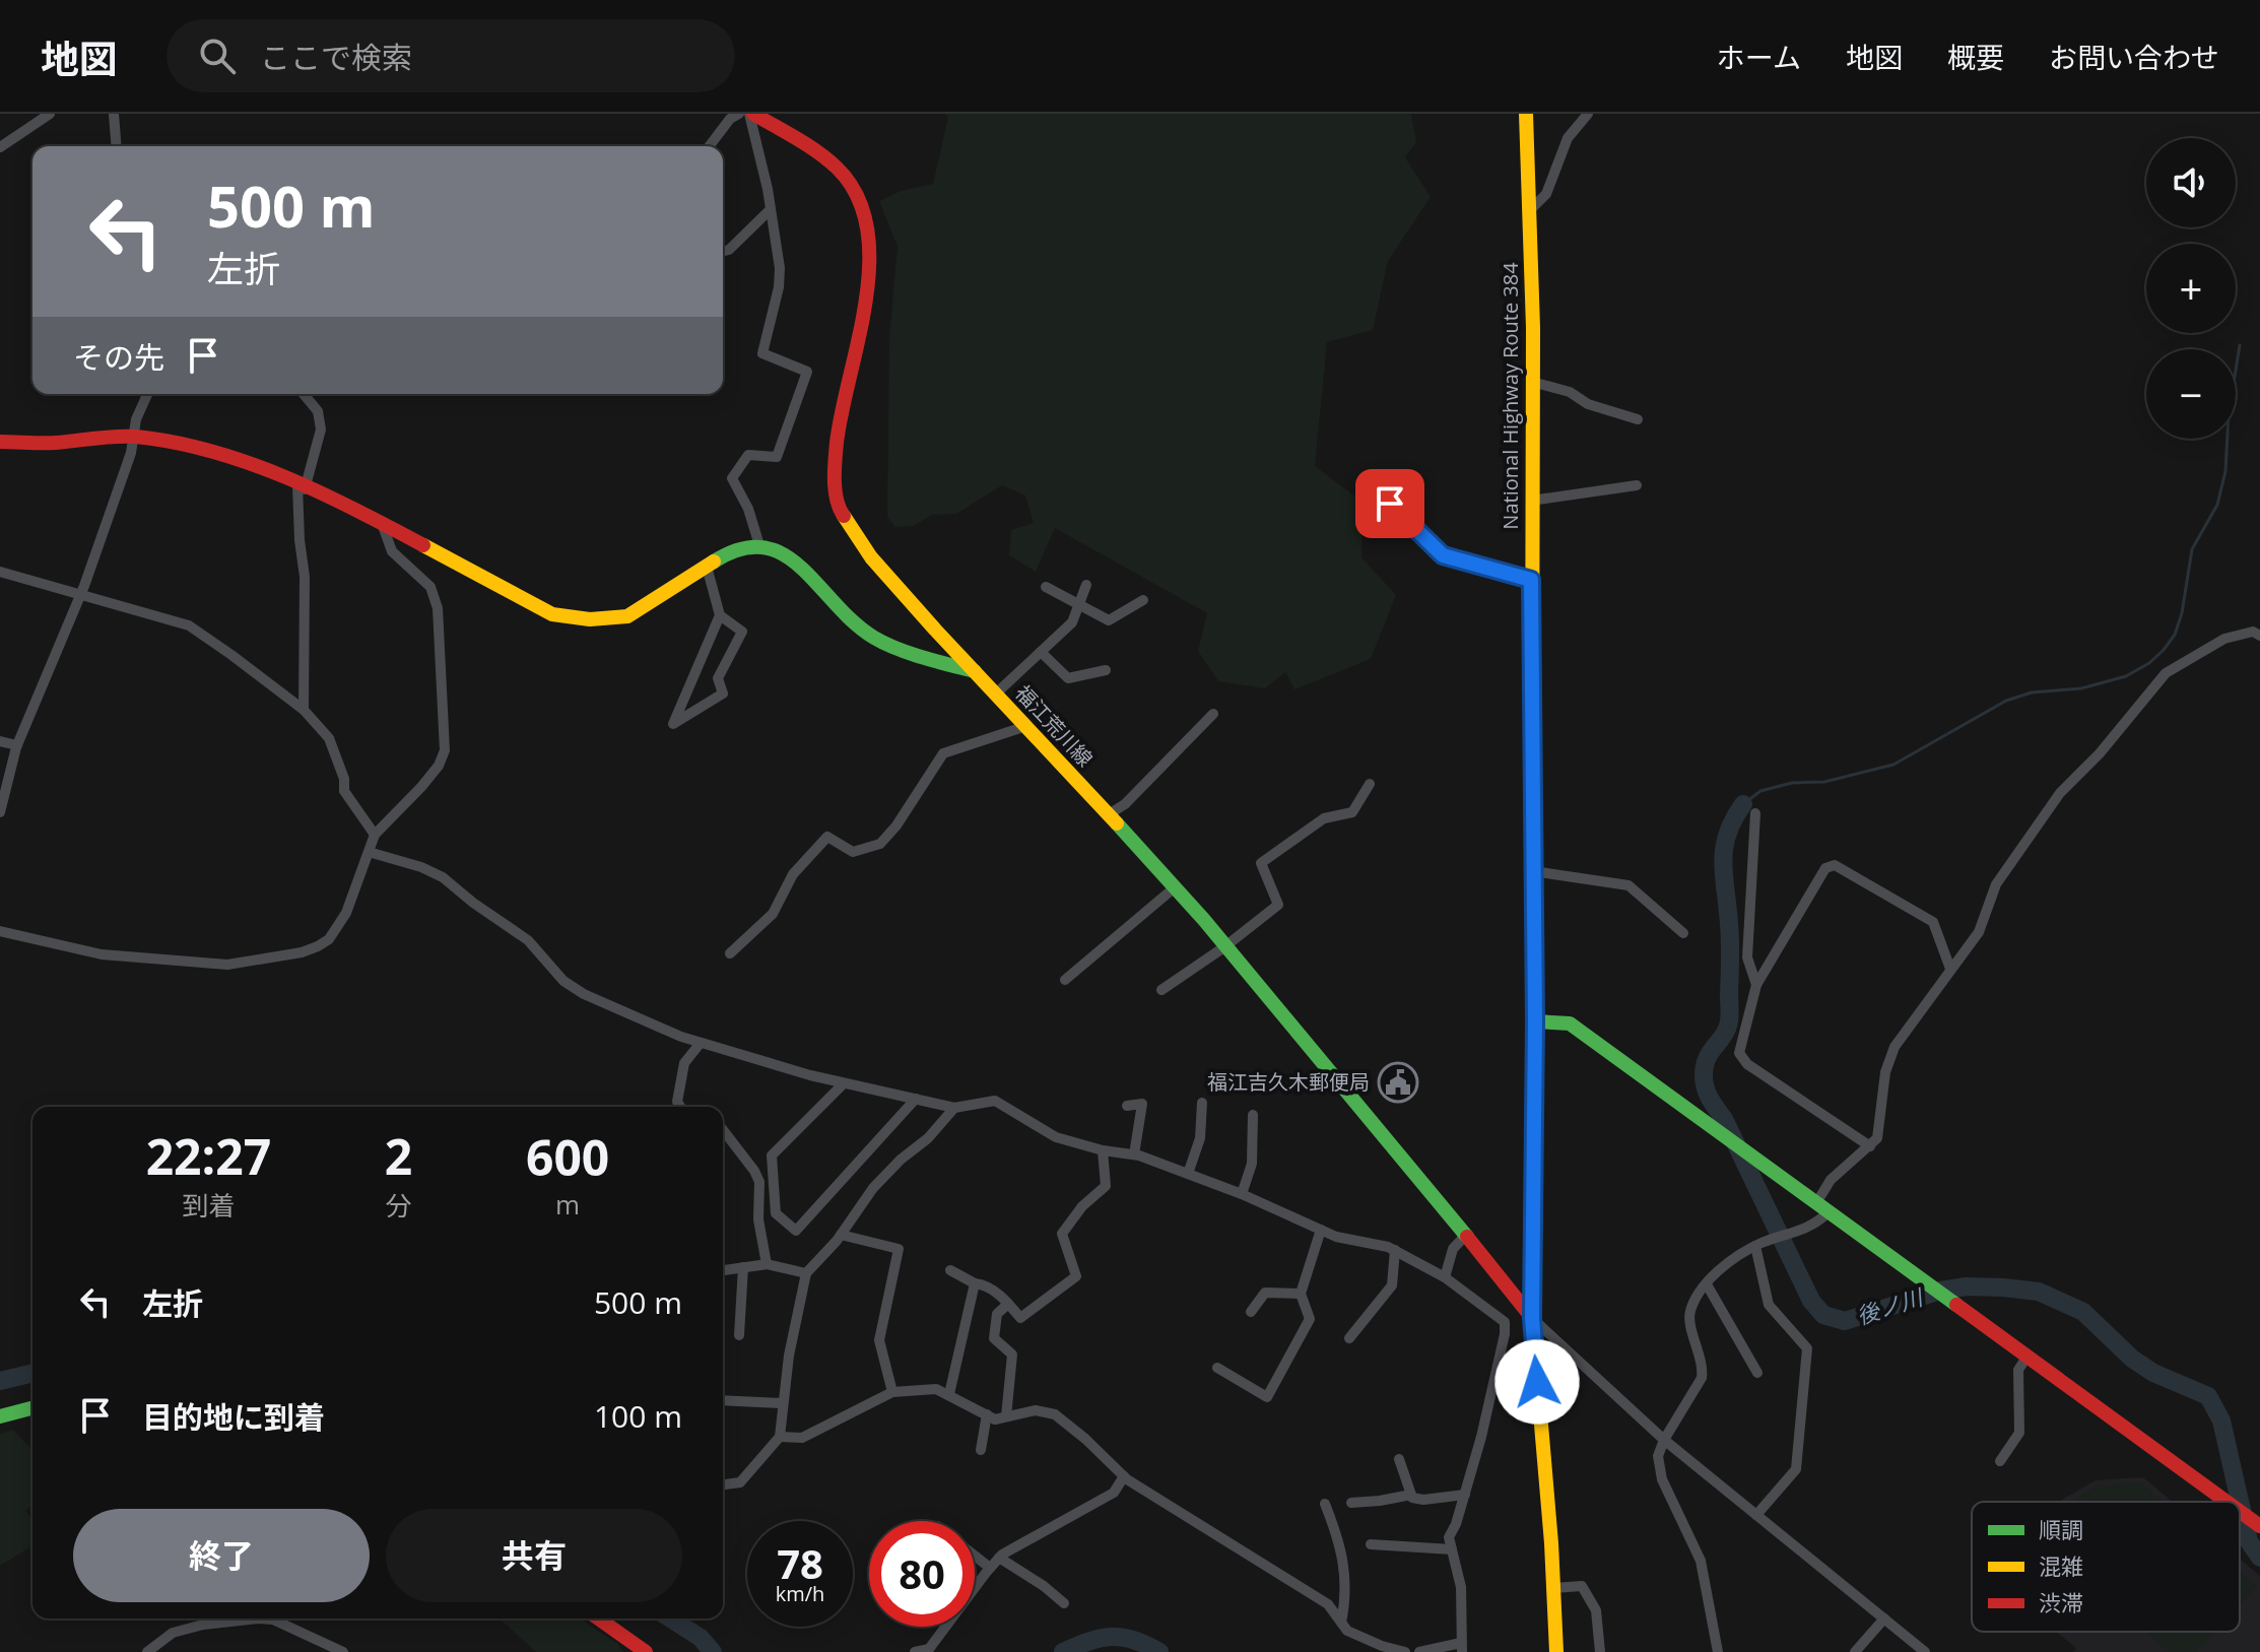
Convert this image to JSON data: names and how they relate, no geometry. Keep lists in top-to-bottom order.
{
  "streets": {
    "main road": ["National Highway Route 384", "福江荒川線"]
  },
  "crossings": [
    ["National Highway Route 384", "福江荒川線"]
  ],
  "water": ["後ノ川"],
  "places": {
    "public building": ["福江吉久木郵便局"]
  },
  "legend": ["順調", "混雑", "渋滞"],
  "page": {
    "header": "地図",
    "search": "ここで検索",
    "nav": [
      "ホーム",
      "地図",
      "概要",
      "お問い合わせ"
    ],
    "map_buttons": ["+", "−"],
    "turn": ["500 m", "左折"],
    "then": "その先",
    "eta": [
      "22:27",
      "到着",
      "2",
      "分",
      "600",
      "m"
    ],
    "list": [
      {
        "name": "左折",
        "value": "500 m"
      },
      {
        "name": "目的地に到着",
        "value": "100 m"
      }
    ],
    "buttons": ["終了", "共有"],
    "speed": "78 km/h",
    "limit": "80"
  }
}
